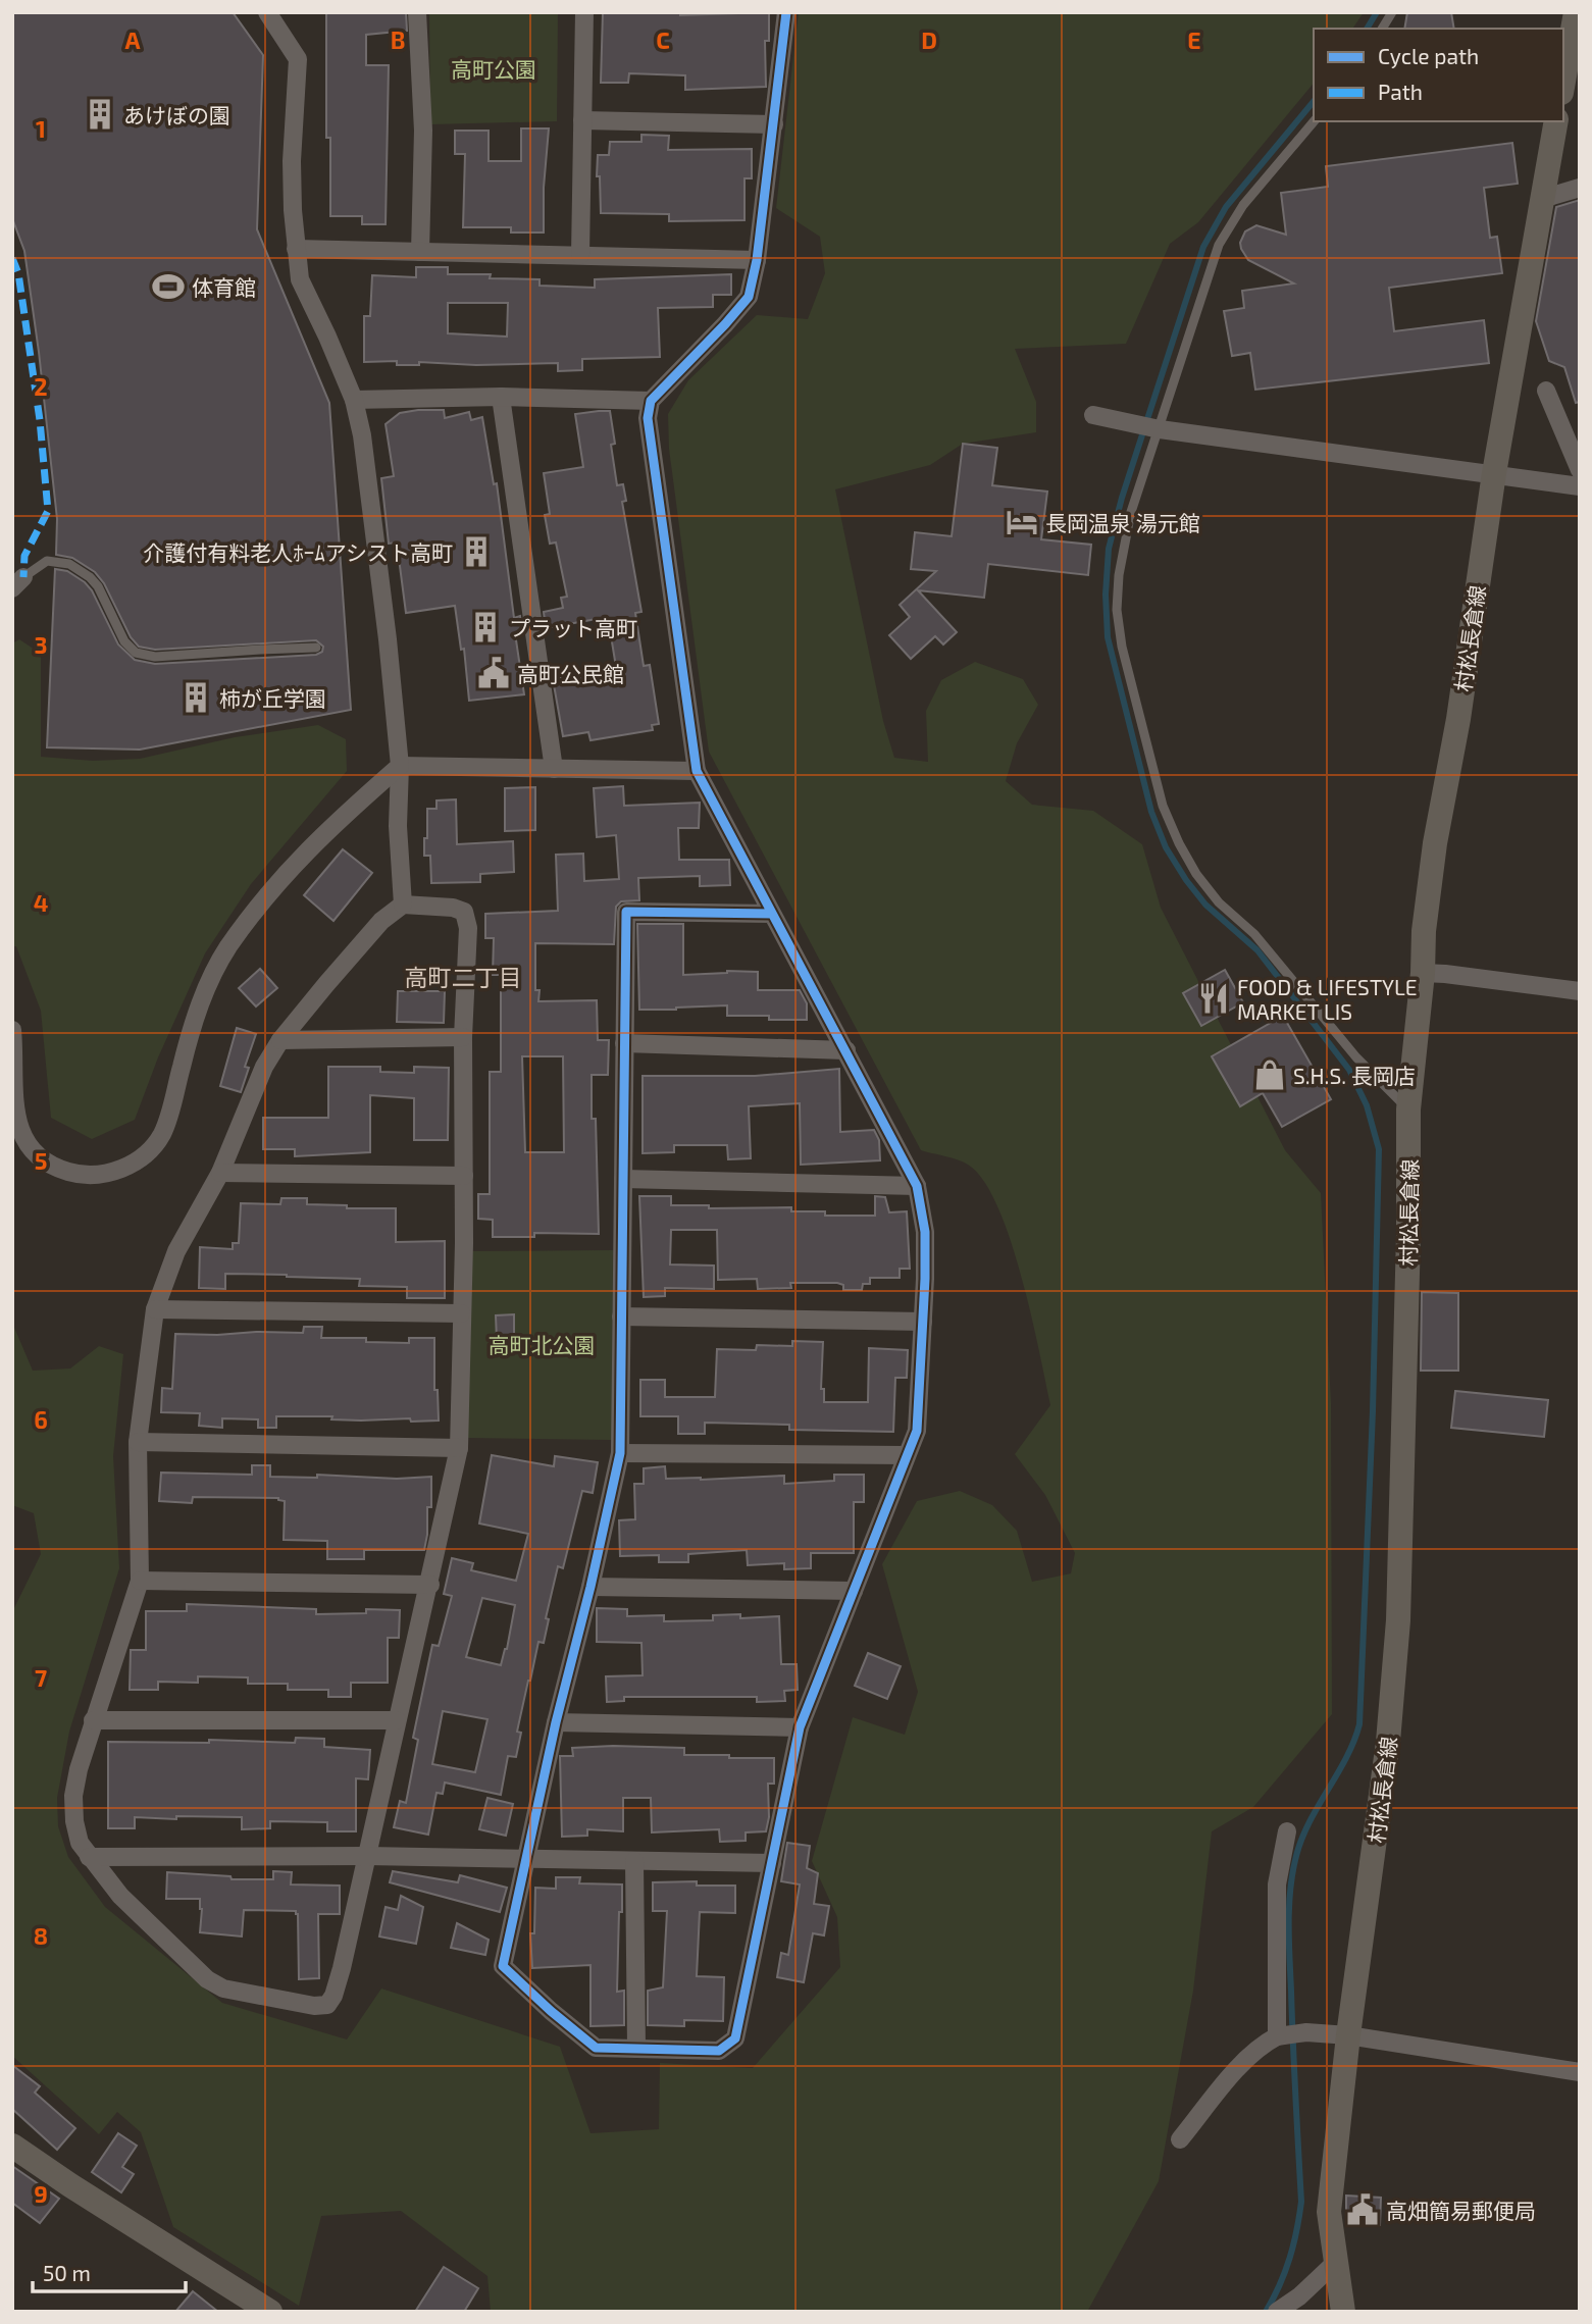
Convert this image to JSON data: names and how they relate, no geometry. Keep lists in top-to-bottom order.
{
  "streets": {
    "main road": ["村松長倉線"]
  },
  "districts": ["高町二丁目"],
  "parks": ["高町公園", "高町北公園"],
  "places": {
    "building": [
      "あけぼの園",
      "介護付有料老人ﾎｰﾑアシスト高町",
      "プラット高町",
      "柿が丘学園"
    ],
    "sports": ["体育館"],
    "hotel": ["長岡温泉 湯元館"],
    "public building": ["高町公民館", "高畑簡易郵便局"],
    "restaurant": ["FOOD & LIFESTYLE MARKET LIS"],
    "shop": ["S.H.S. 長岡店"]
  },
  "legend": ["Cycle path", "Path"],
  "scale_bar": "50 m",
  "grid": {
    "columns": [
      "A",
      "B",
      "C",
      "D",
      "E"
    ],
    "rows": [
      "1",
      "2",
      "3",
      "4",
      "5",
      "6",
      "7",
      "8",
      "9"
    ]
  }
}
